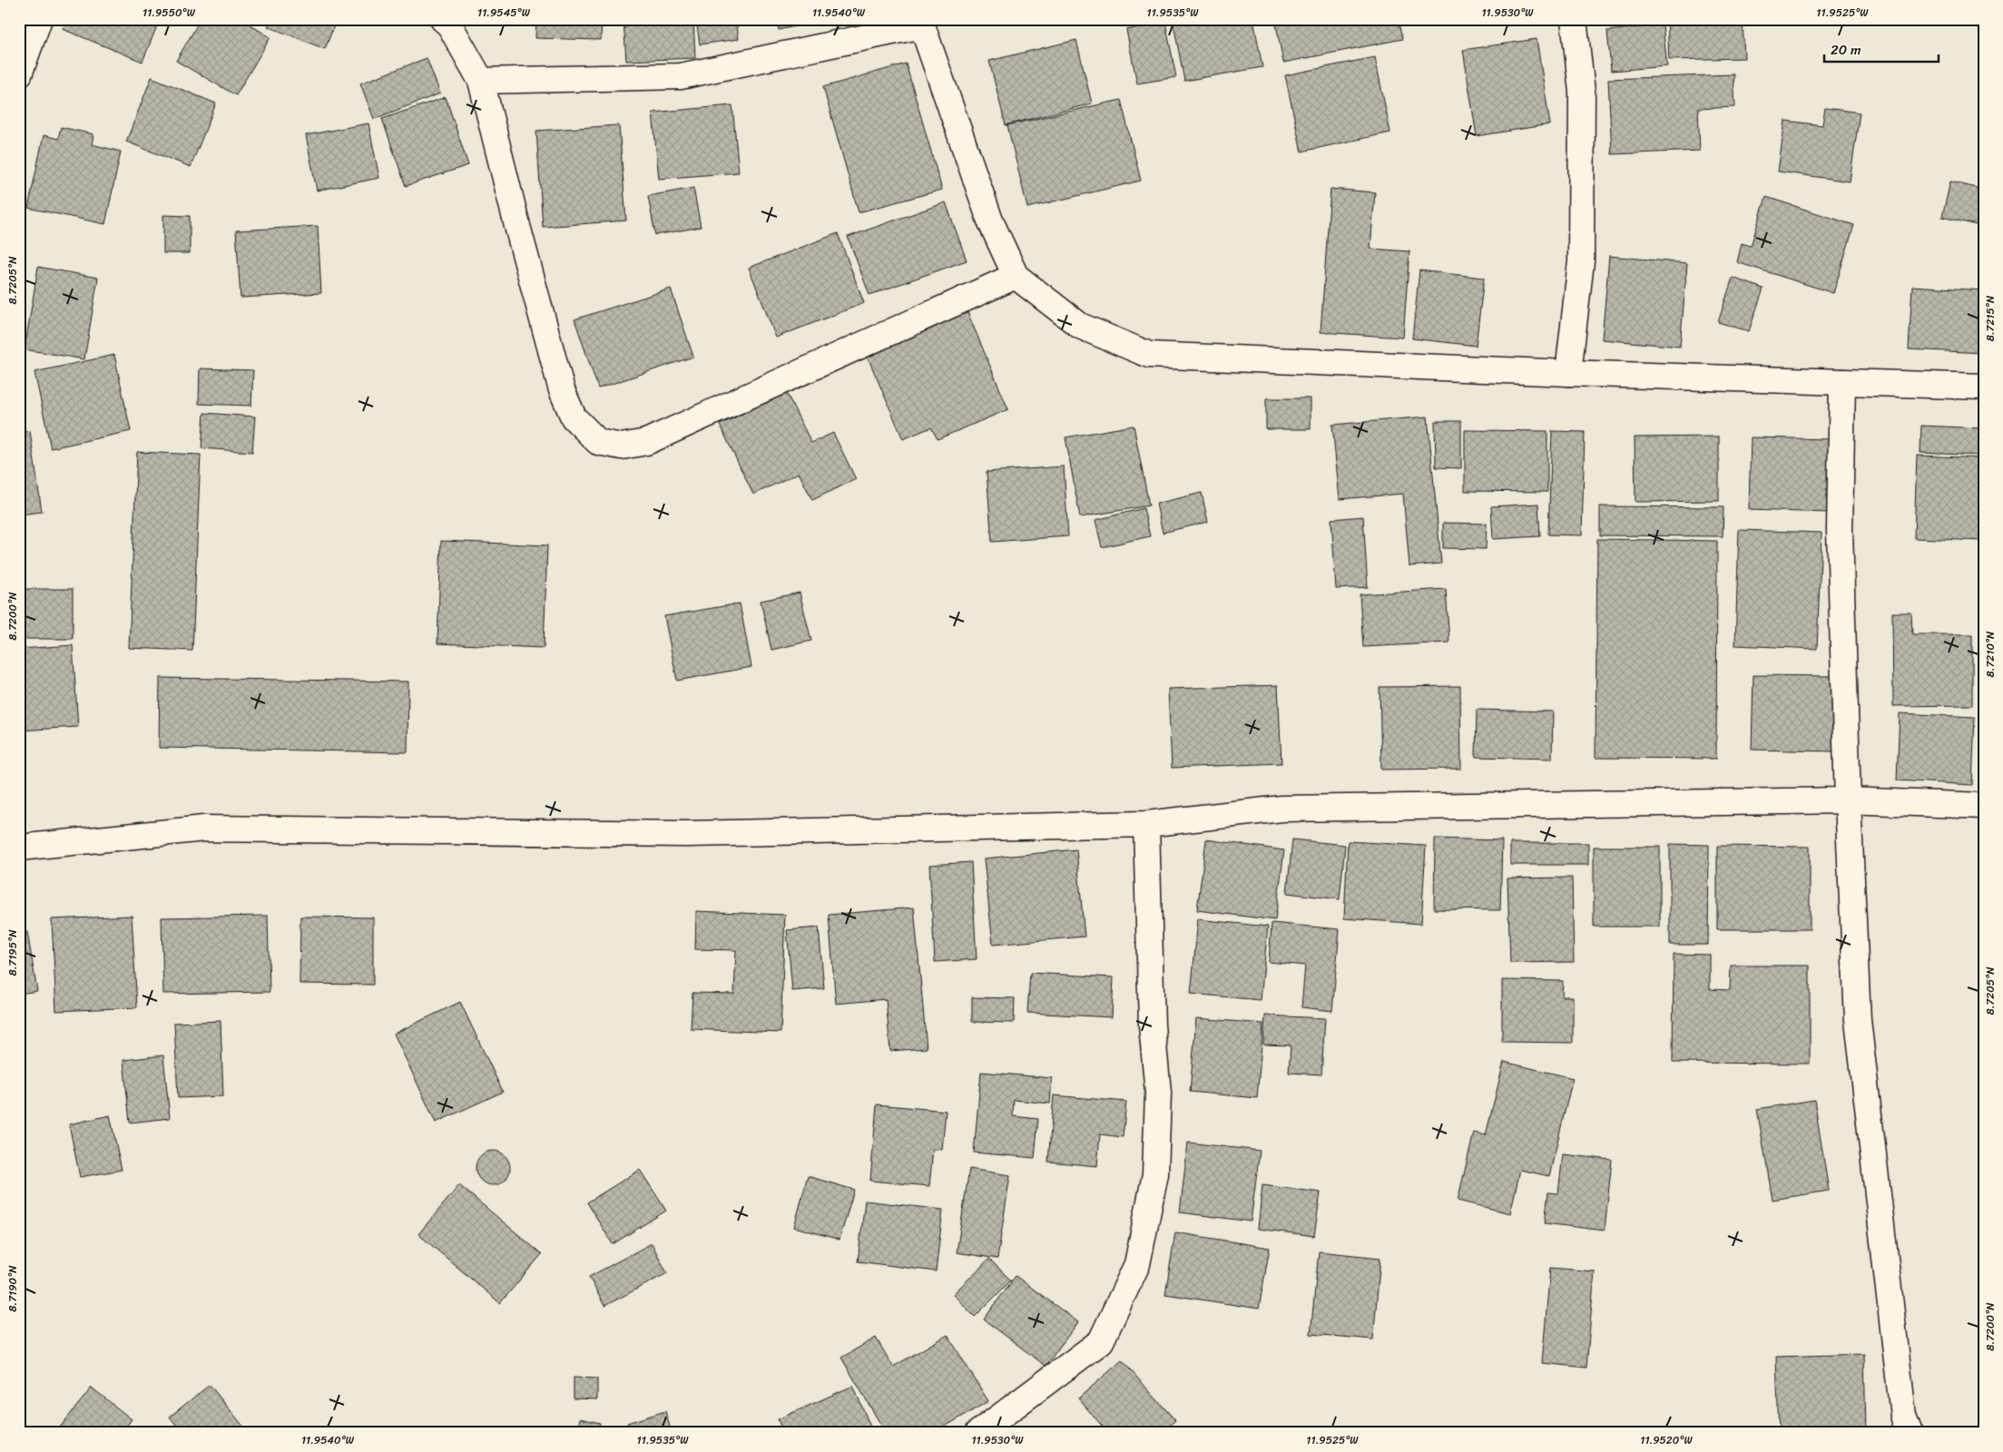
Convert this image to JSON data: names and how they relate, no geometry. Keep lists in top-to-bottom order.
{
  "scale_bar": "20 m",
  "coordinates": [
    "11.9550°W",
    "11.9545°W",
    "11.9540°W",
    "11.9535°W",
    "11.9530°W",
    "11.9525°W",
    "8.7205°N",
    "8.7215°N",
    "8.7200°N",
    "8.7210°N",
    "8.7195°N",
    "8.7190°N",
    "11.9520°W"
  ]
}
